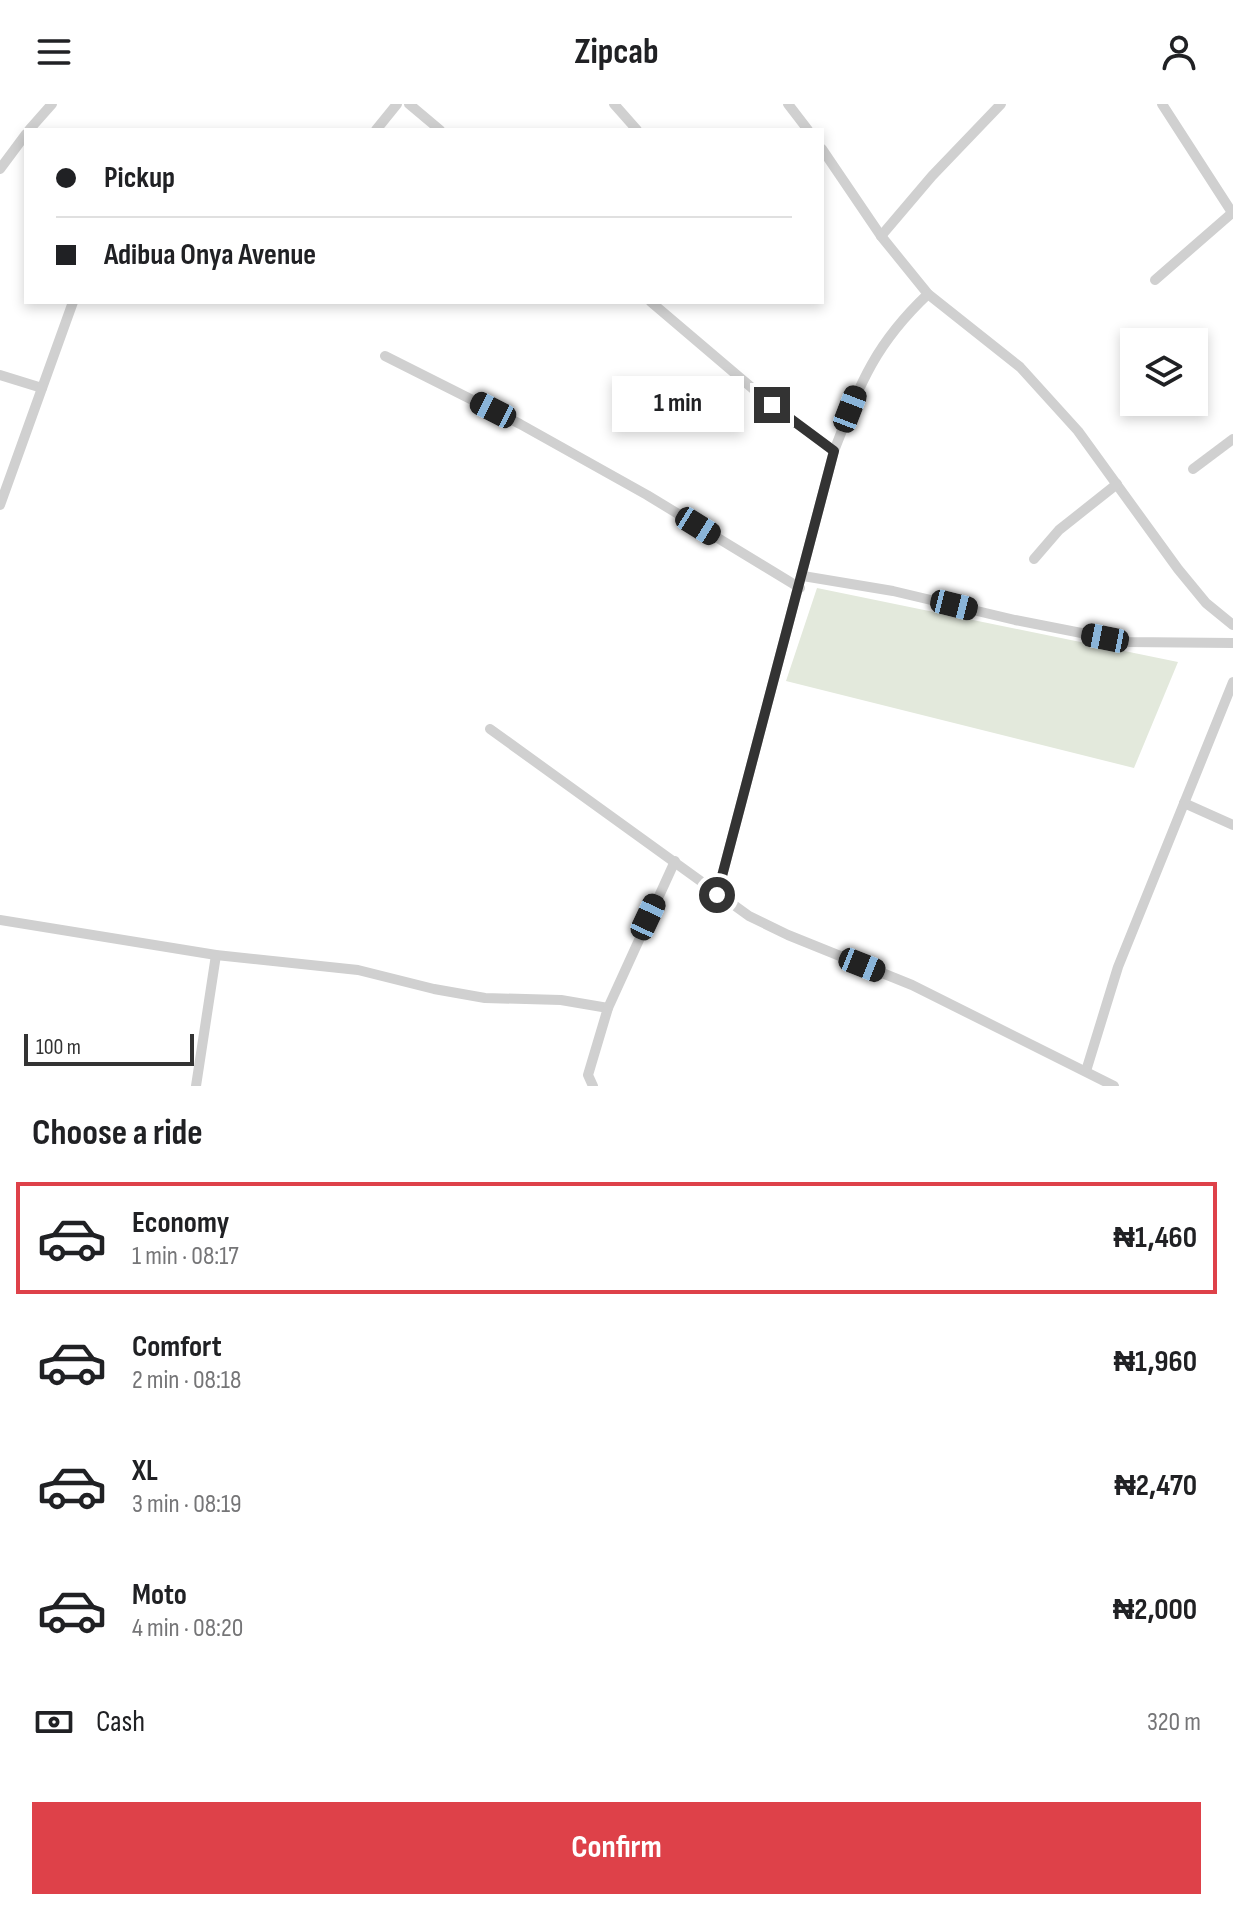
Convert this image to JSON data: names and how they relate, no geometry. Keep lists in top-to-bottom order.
{
  "scale_bar": "100 m",
  "page": {
    "header": "Zipcab",
    "banner": ["Pickup", "Adibua Onya Avenue"],
    "bubble": "1 min",
    "scale": "100 m",
    "heading": "Choose a ride",
    "list": [
      {
        "name": "Economy",
        "note": "1 min · 08:17",
        "value": "₦1,460"
      },
      {
        "name": "Comfort",
        "note": "2 min · 08:18",
        "value": "₦1,960"
      },
      {
        "name": "XL",
        "note": "3 min · 08:19",
        "value": "₦2,470"
      },
      {
        "name": "Moto",
        "note": "4 min · 08:20",
        "value": "₦2,000"
      }
    ],
    "pay": ["Cash", "320 m"],
    "buttons": "Confirm"
  }
}
